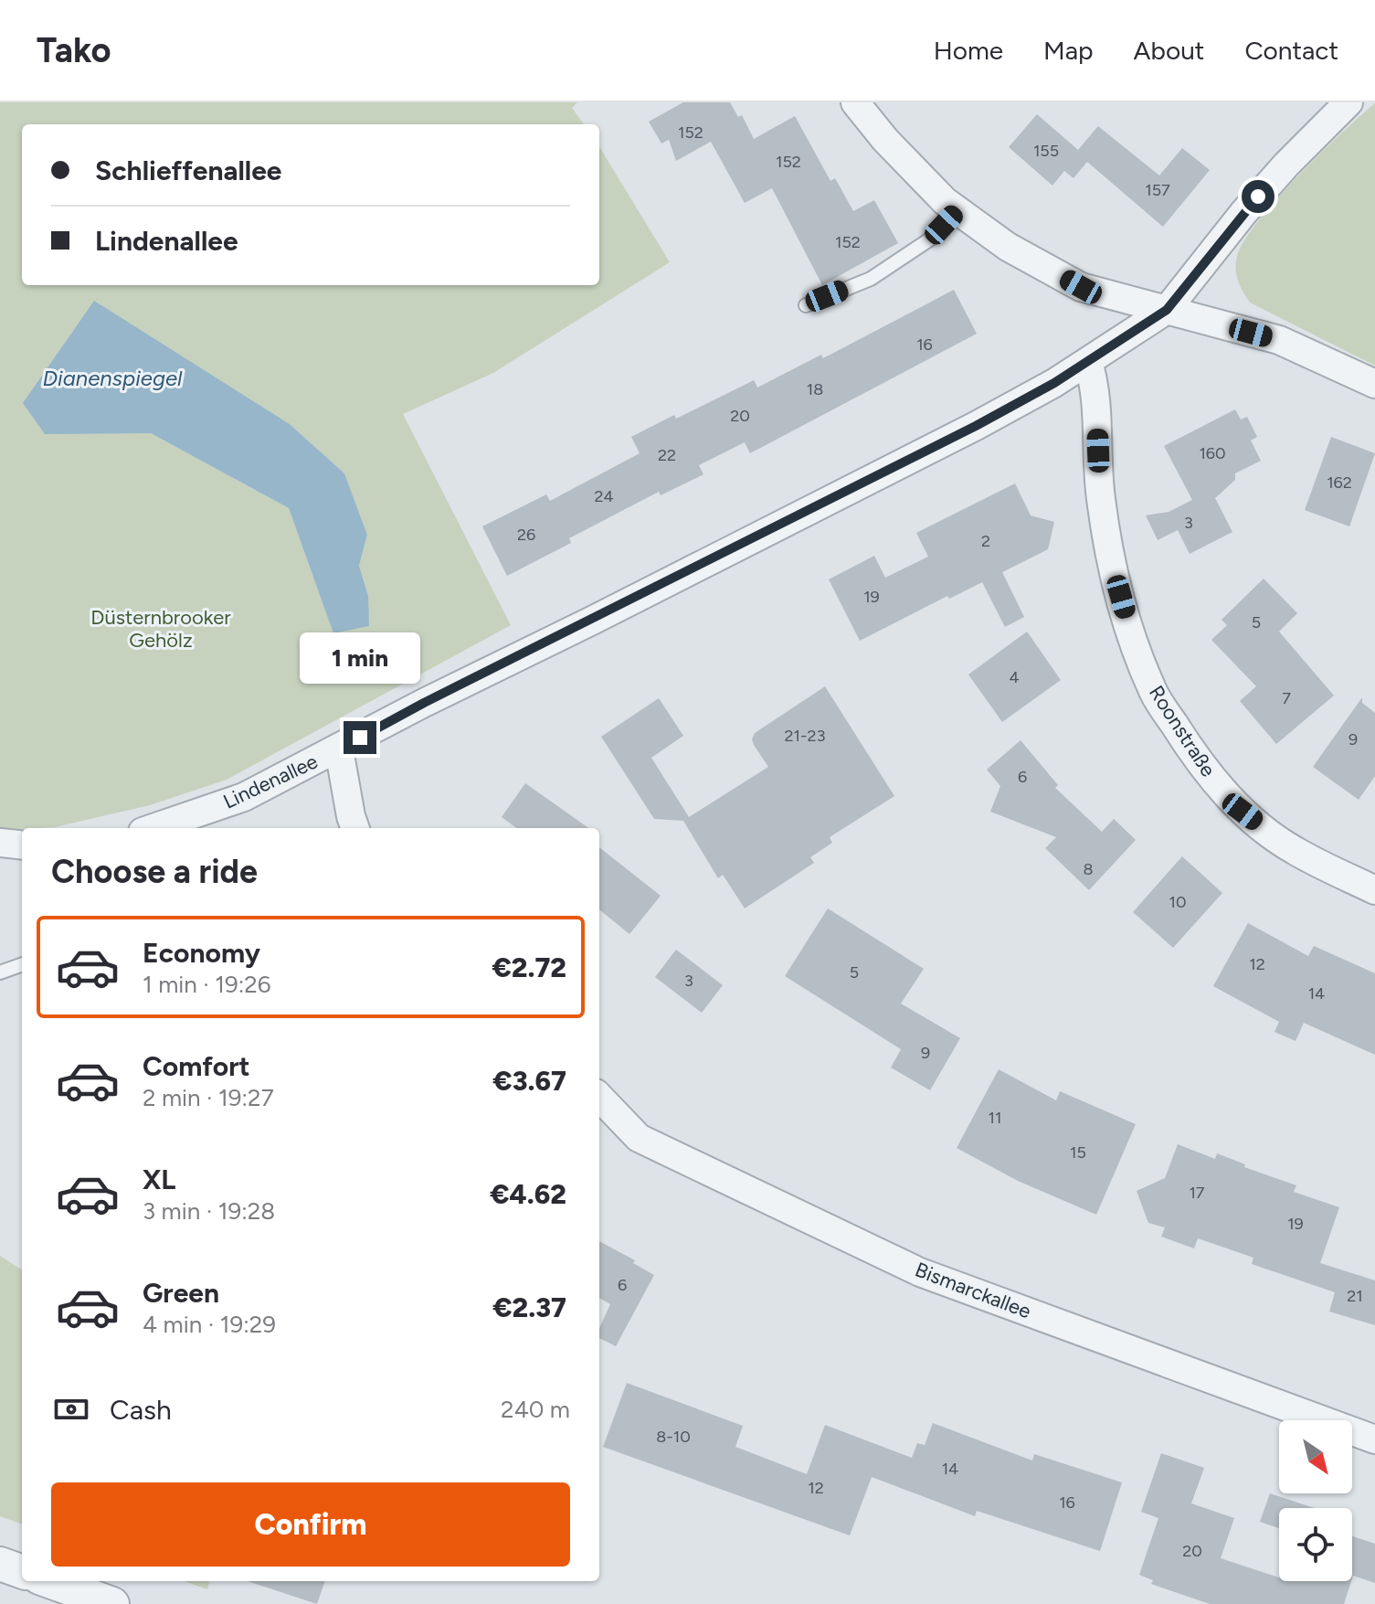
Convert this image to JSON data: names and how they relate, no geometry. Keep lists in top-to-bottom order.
{
  "streets": {
    "street": ["Roonstraße", "Lindenallee", "Bismarckallee"]
  },
  "crossings": [
    ["Roonstraße", "Lindenallee"]
  ],
  "water": ["Dianenspiegel"],
  "parks": ["Düsternbrooker Gehölz"],
  "house_numbers": [
    "152",
    "155",
    "152",
    "157",
    "152",
    "16",
    "18",
    "20",
    "160",
    "22",
    "162",
    "24",
    "3",
    "26",
    "2",
    "19",
    "5",
    "4",
    "7",
    "21-23",
    "9",
    "6",
    "8",
    "10",
    "12",
    "5",
    "3",
    "14",
    "9",
    "11",
    "15",
    "17",
    "19",
    "6",
    "21",
    "8-10",
    "14",
    "12",
    "16",
    "20"
  ],
  "north": "bottom right",
  "page": {
    "header": "Tako",
    "nav": [
      "Home",
      "Map",
      "About",
      "Contact"
    ],
    "banner": ["Schlieffenallee", "Lindenallee"],
    "bubble": "1 min",
    "heading": "Choose a ride",
    "list": [
      {
        "name": "Economy",
        "note": "1 min · 19:26",
        "value": "€2.72"
      },
      {
        "name": "Comfort",
        "note": "2 min · 19:27",
        "value": "€3.67"
      },
      {
        "name": "XL",
        "note": "3 min · 19:28",
        "value": "€4.62"
      },
      {
        "name": "Green",
        "note": "4 min · 19:29",
        "value": "€2.37"
      }
    ],
    "pay": ["Cash", "240 m"],
    "buttons": "Confirm"
  }
}
